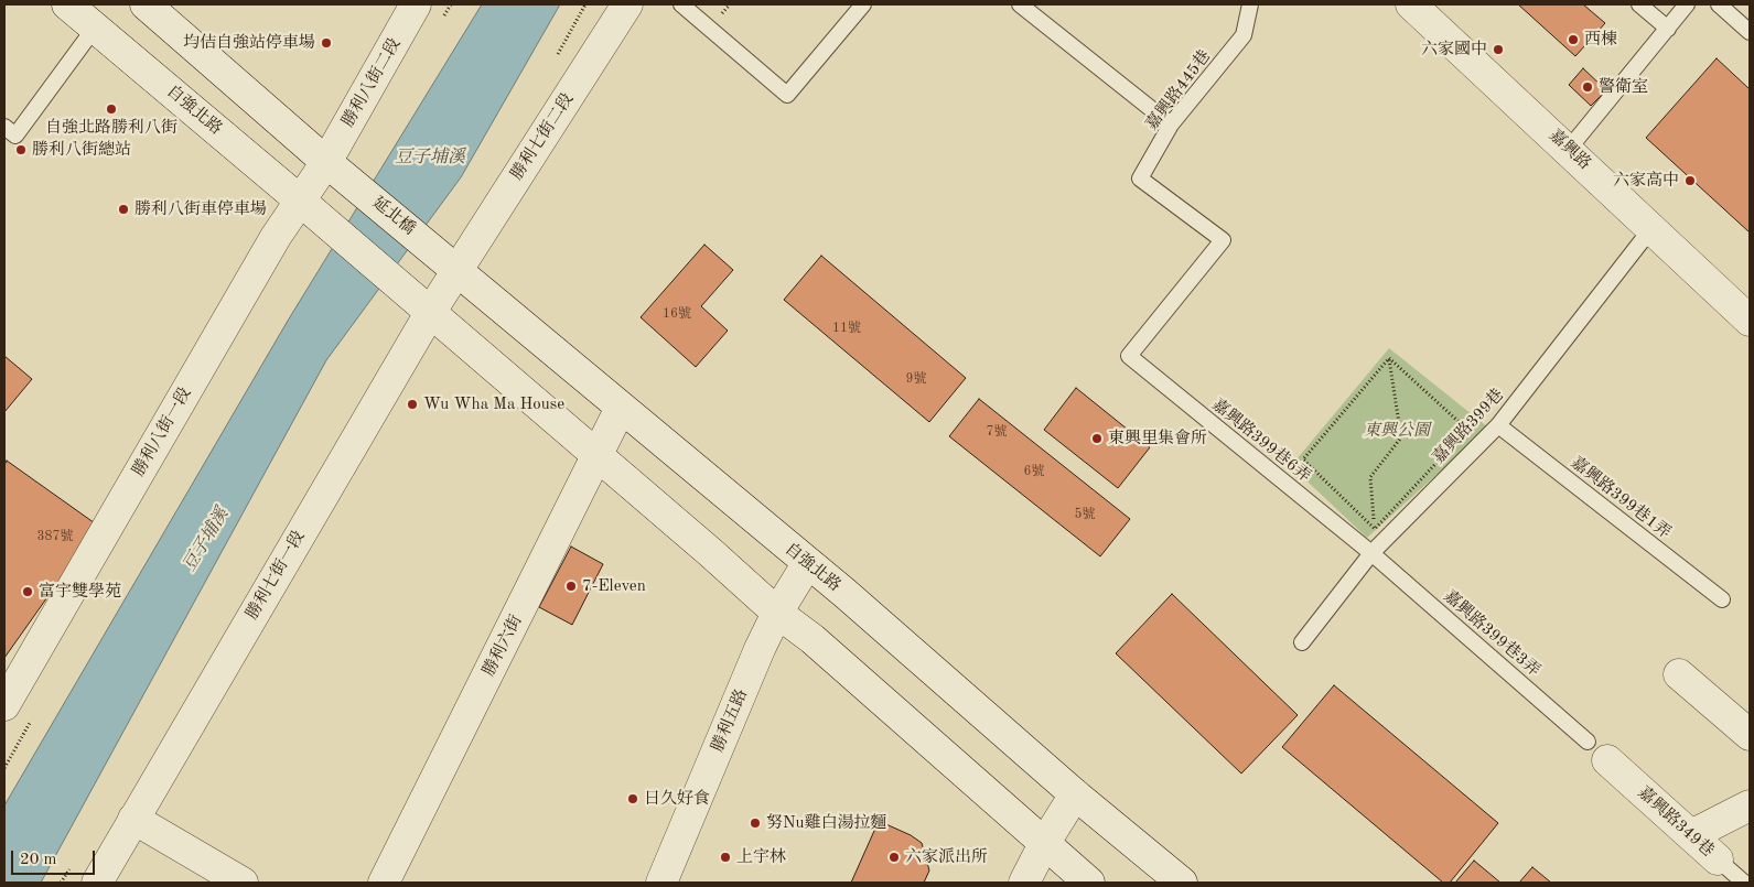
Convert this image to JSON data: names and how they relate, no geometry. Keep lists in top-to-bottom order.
{
  "streets": {
    "street": [
      "勝利八街二段",
      "自強北路",
      "勝利七街二段",
      "嘉興路",
      "延北橋",
      "勝利八街一段",
      "勝利七街一段",
      "勝利六街",
      "勝利五路",
      "嘉興路349巷"
    ],
    "lane": [
      "嘉興路445巷",
      "嘉興路399巷",
      "嘉興路399巷6弄",
      "嘉興路399巷1弄",
      "嘉興路399巷3弄"
    ]
  },
  "crossings": [
    ["勝利八街二段", "延北橋"],
    ["勝利八街二段", "勝利八街一段"],
    ["嘉興路445巷", "嘉興路399巷6弄"],
    ["自強北路", "勝利七街二段"],
    ["自強北路", "延北橋"],
    ["自強北路", "勝利八街一段"],
    ["自強北路", "勝利七街一段"],
    ["自強北路", "勝利六街"],
    ["自強北路", "勝利五路"],
    ["勝利七街二段", "延北橋"],
    ["勝利七街二段", "勝利七街一段"],
    ["嘉興路", "嘉興路399巷"],
    ["延北橋", "勝利八街一段"],
    ["延北橋", "勝利七街一段"],
    ["嘉興路399巷", "嘉興路399巷6弄"],
    ["嘉興路399巷", "嘉興路399巷1弄"],
    ["嘉興路399巷", "嘉興路399巷3弄"],
    ["嘉興路399巷6弄", "嘉興路399巷3弄"],
    ["嘉興路399巷3弄", "嘉興路349巷"]
  ],
  "water": ["豆子埔溪"],
  "parks": ["東興公園"],
  "places": [
    "西棟",
    "均佶自強站停車場",
    "六家國中",
    "警衛室",
    "自強北路勝利八街",
    "勝利八街總站",
    "六家高中",
    "勝利八街車停車場",
    "Wu Wha Ma House",
    "東興里集會所",
    "7-Eleven",
    "富宇雙學苑",
    "日久好食",
    "努Nu雞白湯拉麵",
    "上宇林",
    "六家派出所"
  ],
  "house_numbers": [
    "16號",
    "11號",
    "9號",
    "7號",
    "6號",
    "5號",
    "387號"
  ],
  "scale_bar": "20 m"
}
